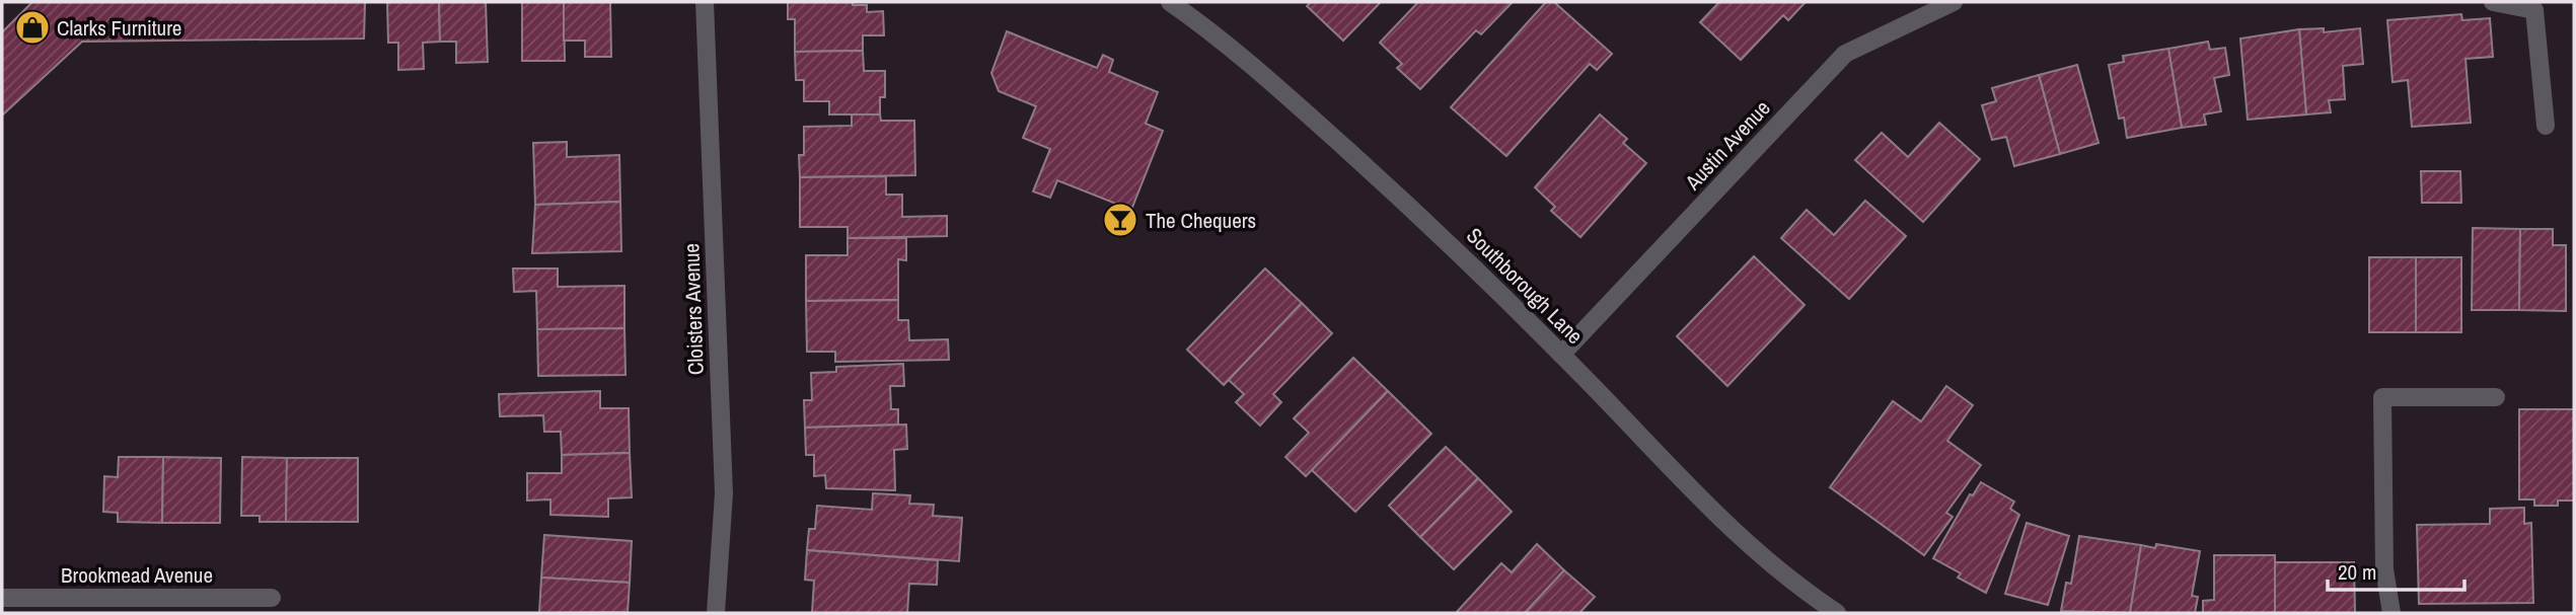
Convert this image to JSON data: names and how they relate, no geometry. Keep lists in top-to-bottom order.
{
  "streets": {
    "street": [
      "Austin Avenue",
      "Southborough Lane",
      "Cloisters Avenue",
      "Brookmead Avenue"
    ]
  },
  "crossings": [
    ["Austin Avenue", "Southborough Lane"]
  ],
  "places": {
    "shop": ["Clarks Furniture"],
    "bar": ["The Chequers"]
  },
  "scale_bar": "20 m"
}
